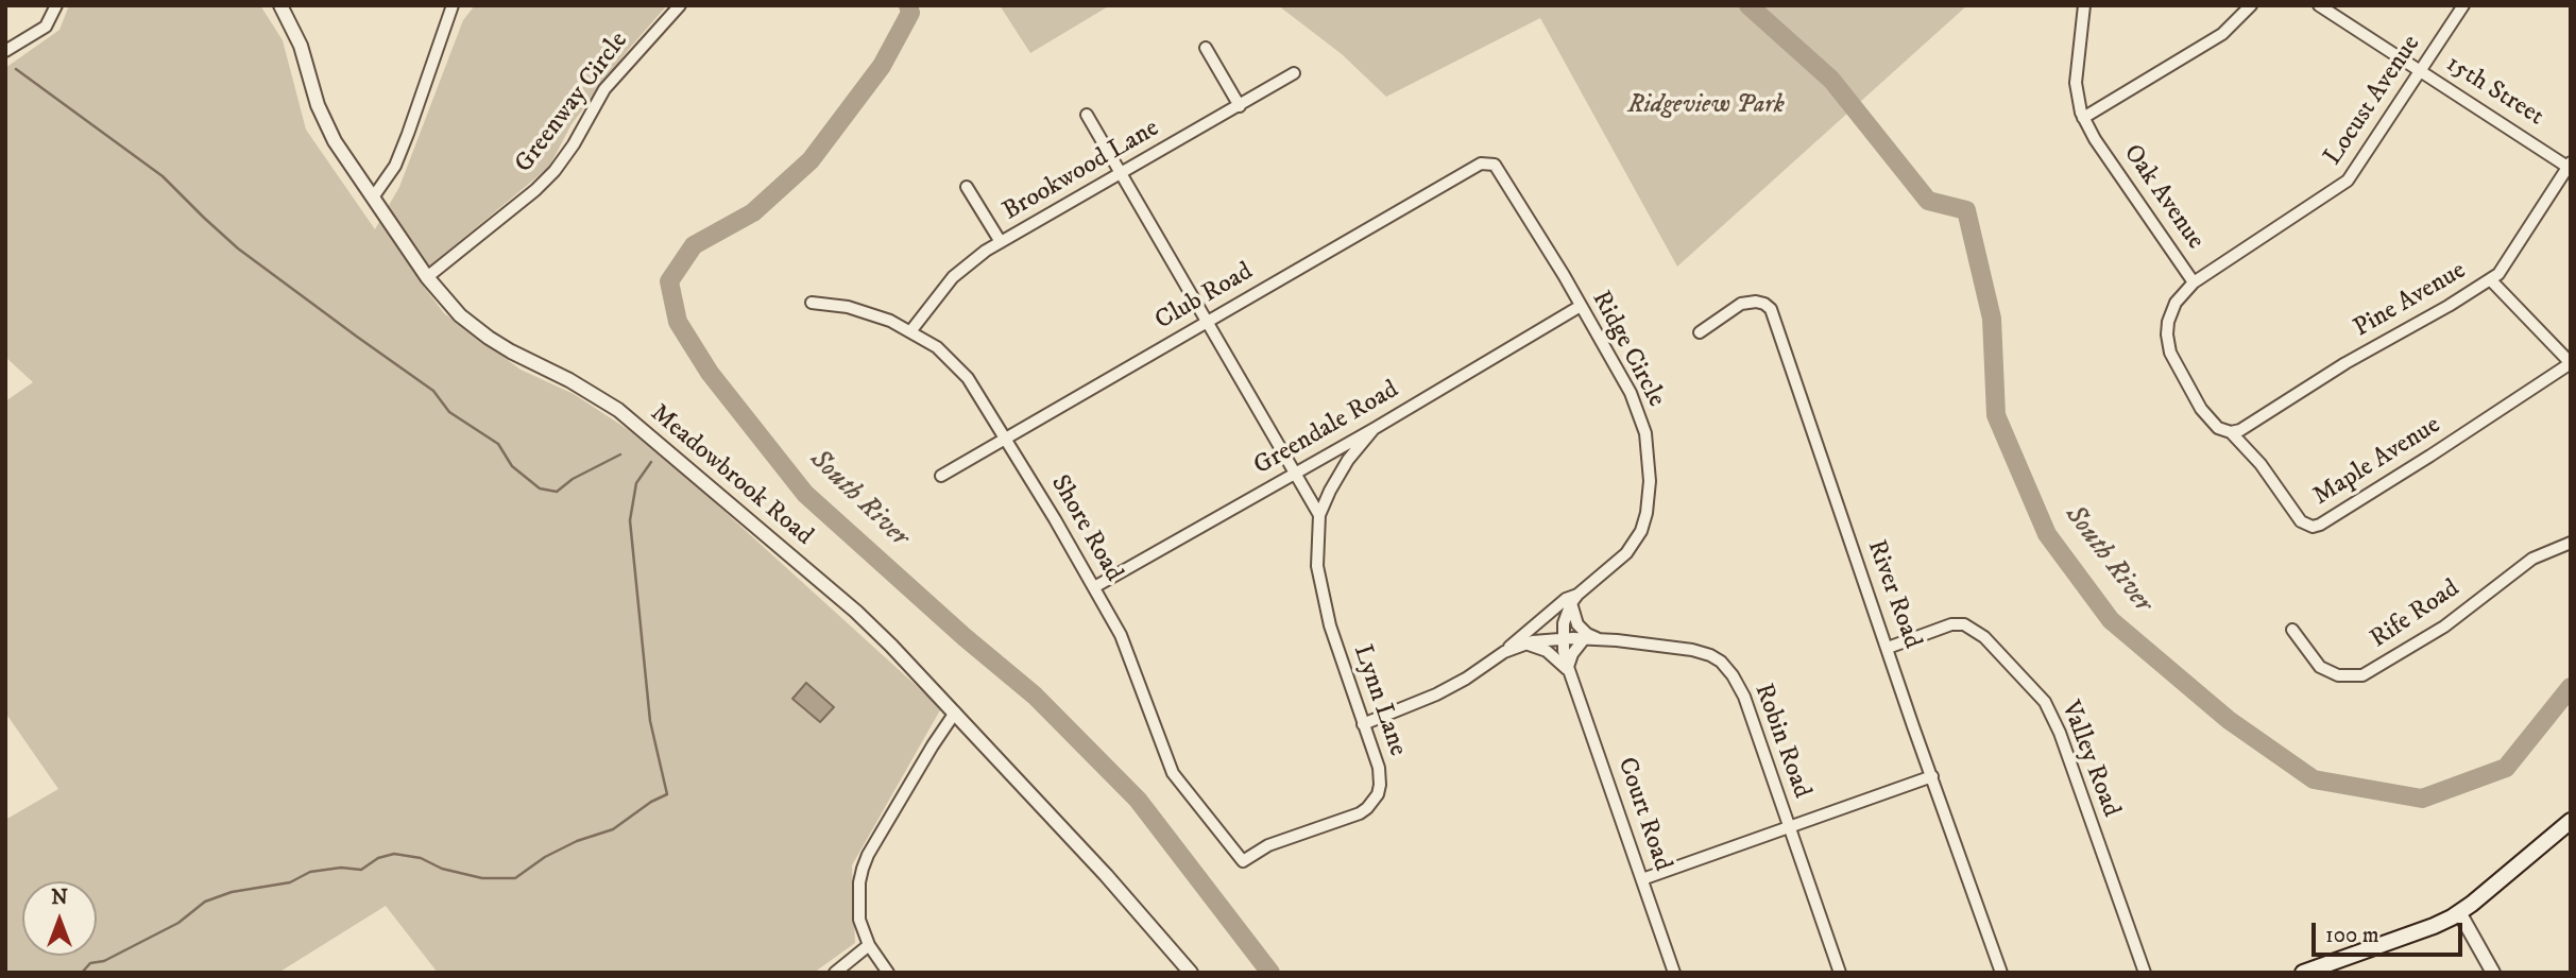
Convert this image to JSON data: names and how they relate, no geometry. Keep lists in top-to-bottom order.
{
  "streets": {
    "street": [
      "15th Street",
      "Locust Avenue",
      "Greenway Circle",
      "Brookwood Lane",
      "Oak Avenue",
      "Club Road",
      "Pine Avenue",
      "Ridge Circle",
      "Greendale Road",
      "Maple Avenue",
      "Meadowbrook Road",
      "Shore Road",
      "River Road",
      "Rife Road",
      "Lynn Lane",
      "Robin Road",
      "Valley Road",
      "Court Road"
    ]
  },
  "crossings": [
    ["15th Street", "Locust Avenue"],
    ["15th Street", "Pine Avenue"],
    ["Locust Avenue", "Oak Avenue"],
    ["Greenway Circle", "Meadowbrook Road"],
    ["Brookwood Lane", "Shore Road"],
    ["Oak Avenue", "Pine Avenue"],
    ["Oak Avenue", "Maple Avenue"],
    ["Club Road", "Ridge Circle"],
    ["Club Road", "Shore Road"],
    ["Pine Avenue", "Maple Avenue"],
    ["Ridge Circle", "Greendale Road"],
    ["Ridge Circle", "Lynn Lane"],
    ["Ridge Circle", "Robin Road"],
    ["Ridge Circle", "Court Road"],
    ["Greendale Road", "Shore Road"],
    ["Greendale Road", "Lynn Lane"],
    ["Shore Road", "Lynn Lane"],
    ["River Road", "Valley Road"],
    ["Robin Road", "Court Road"]
  ],
  "water": ["South River"],
  "parks": ["Ridgeview Park"],
  "scale_bar": "100 m",
  "north": "top"
}
